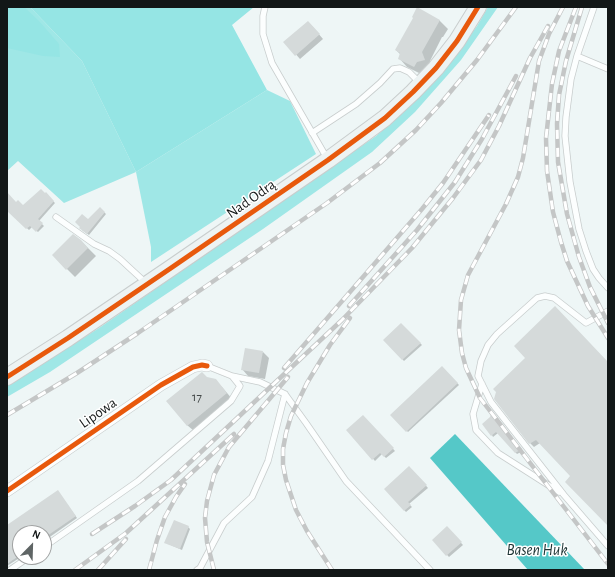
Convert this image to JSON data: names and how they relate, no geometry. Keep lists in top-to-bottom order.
{
  "streets": {
    "street": ["Nad Odrą", "Lipowa"]
  },
  "water": ["Basen Huk"],
  "house_numbers": ["17"],
  "north": "top right"
}
